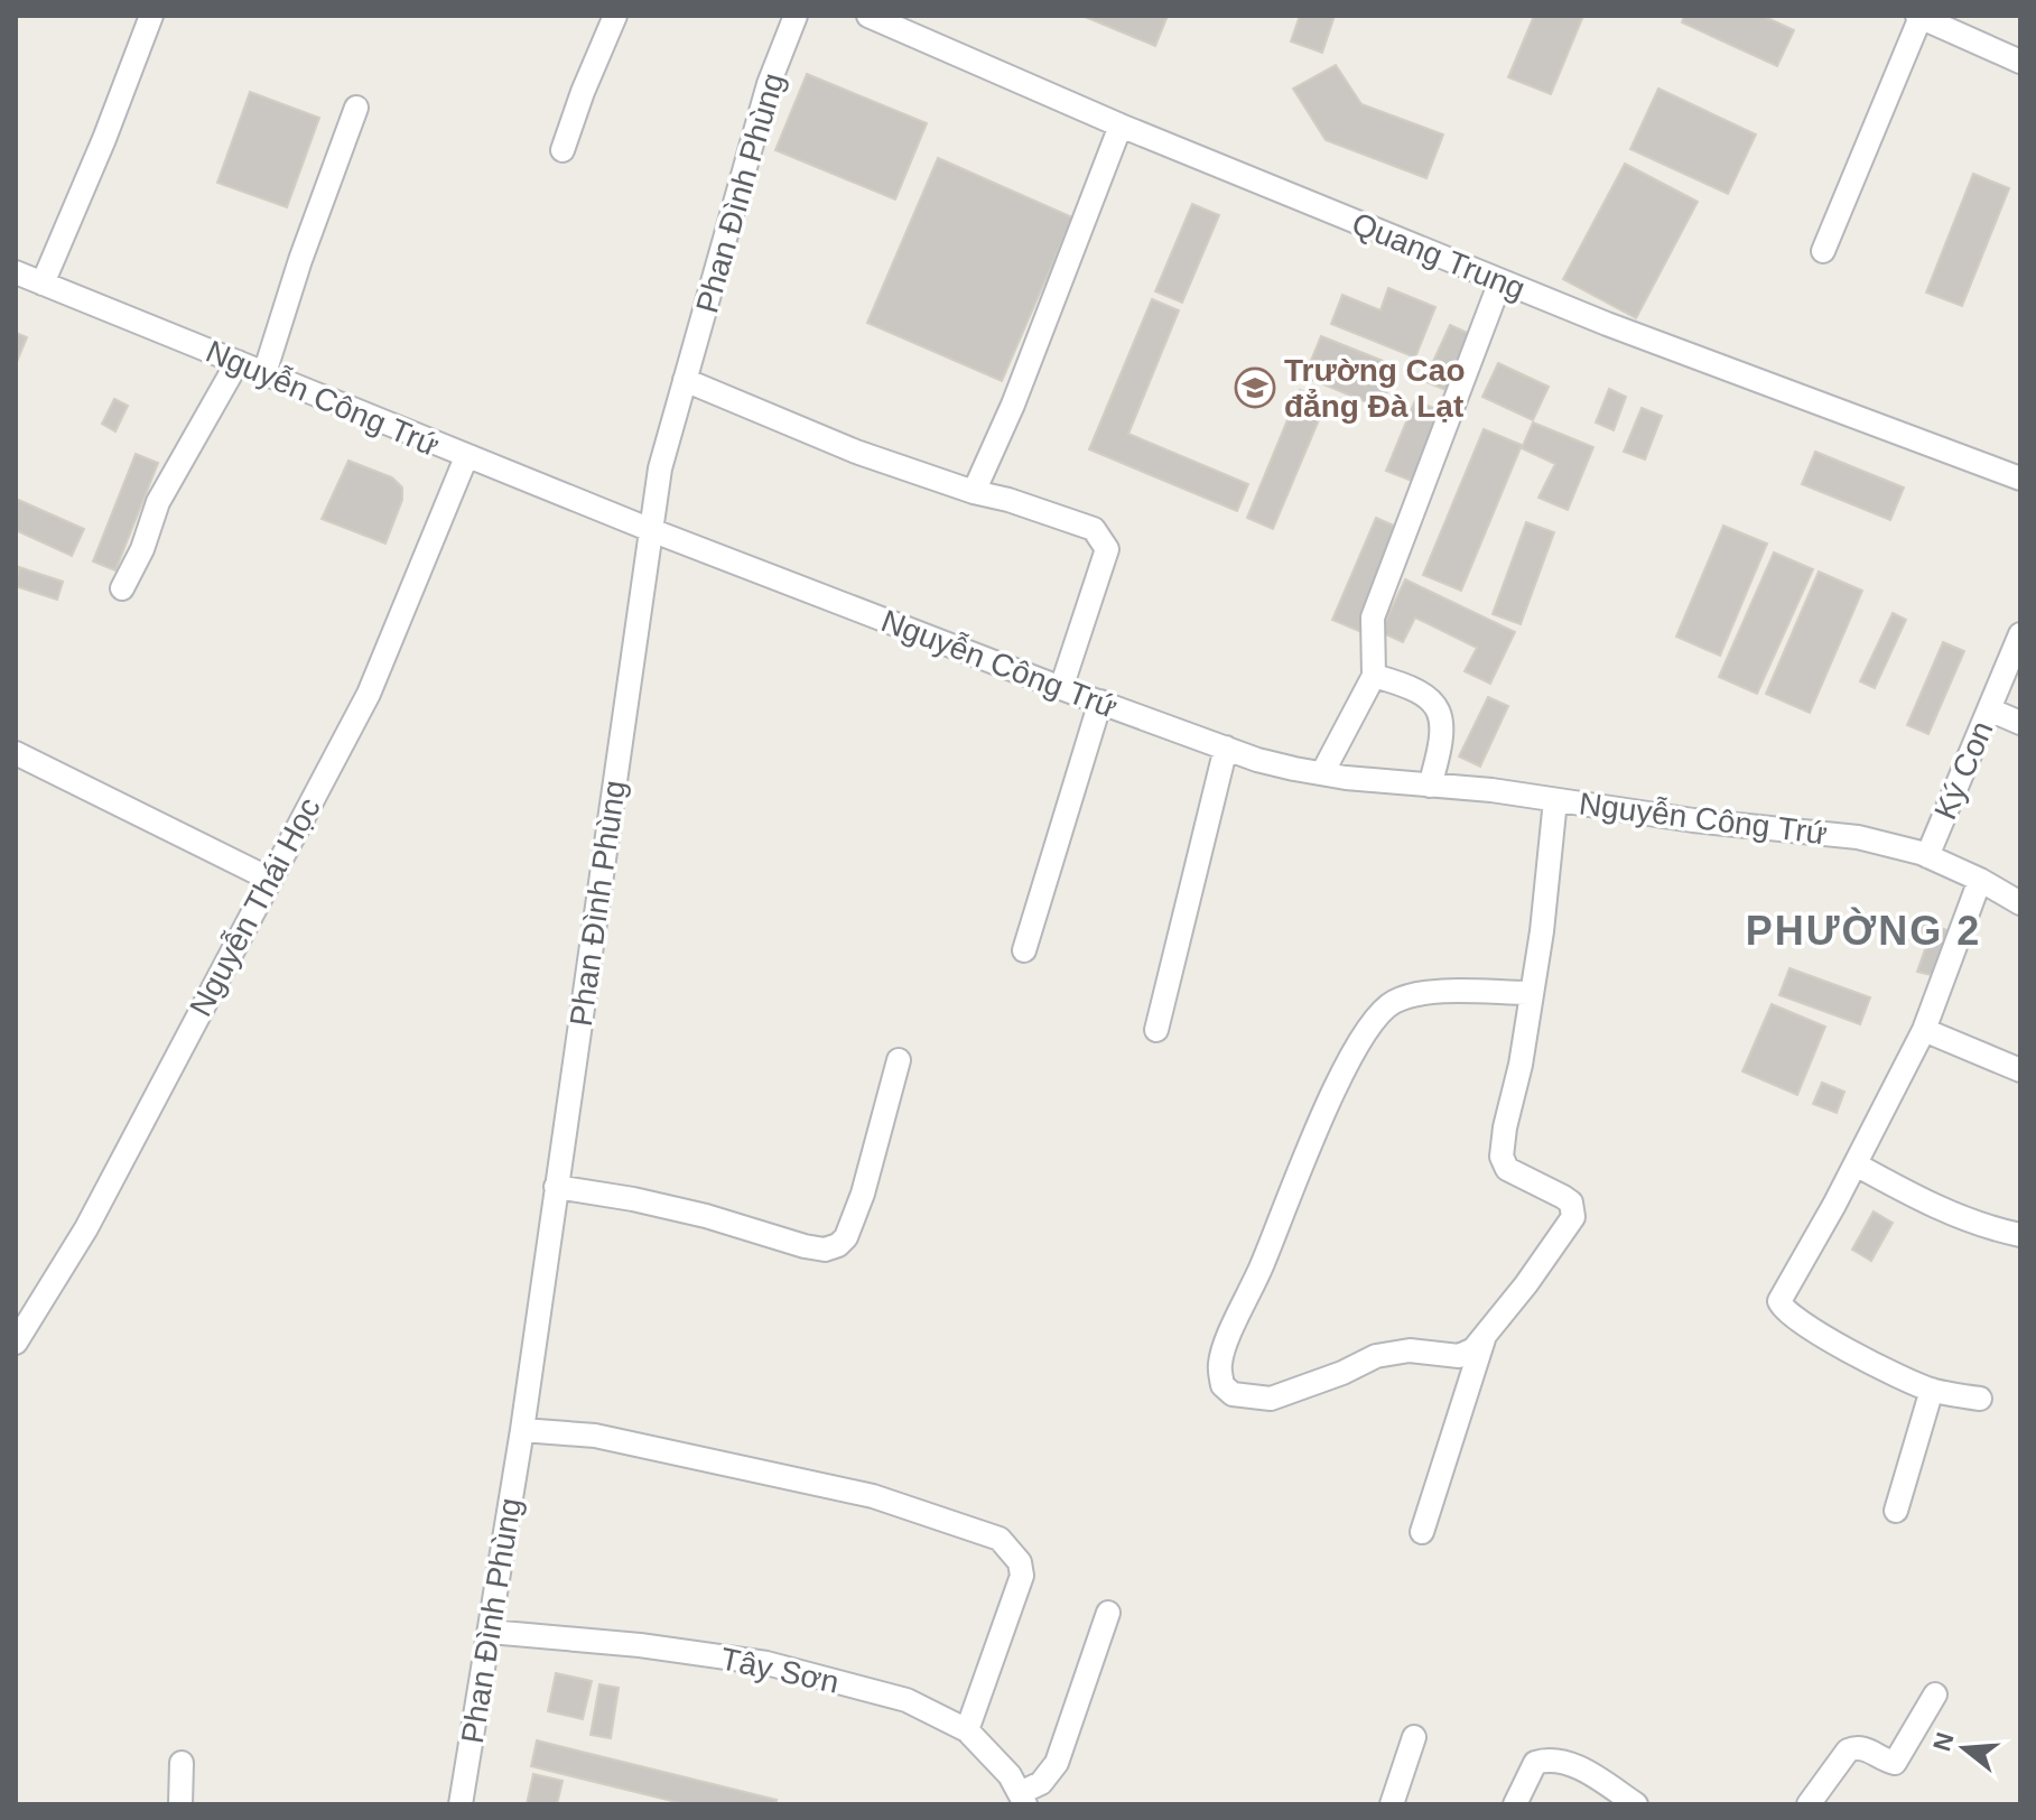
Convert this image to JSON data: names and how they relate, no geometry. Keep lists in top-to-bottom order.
{
  "streets": {
    "street": [
      "Phan Đình Phùng",
      "Quang Trung",
      "Nguyễn Công Trứ",
      "Ký Con",
      "Nguyễn Thái Học",
      "Tây Sơn"
    ]
  },
  "crossings": [
    ["Phan Đình Phùng", "Nguyễn Công Trứ"],
    ["Phan Đình Phùng", "Tây Sơn"],
    ["Nguyễn Công Trứ", "Ký Con"],
    ["Nguyễn Công Trứ", "Nguyễn Thái Học"]
  ],
  "districts": ["PHƯỜNG 2"],
  "places": {
    "school or university": ["Trường Cao đẳng Đà Lạt"]
  },
  "north": "left"
}
